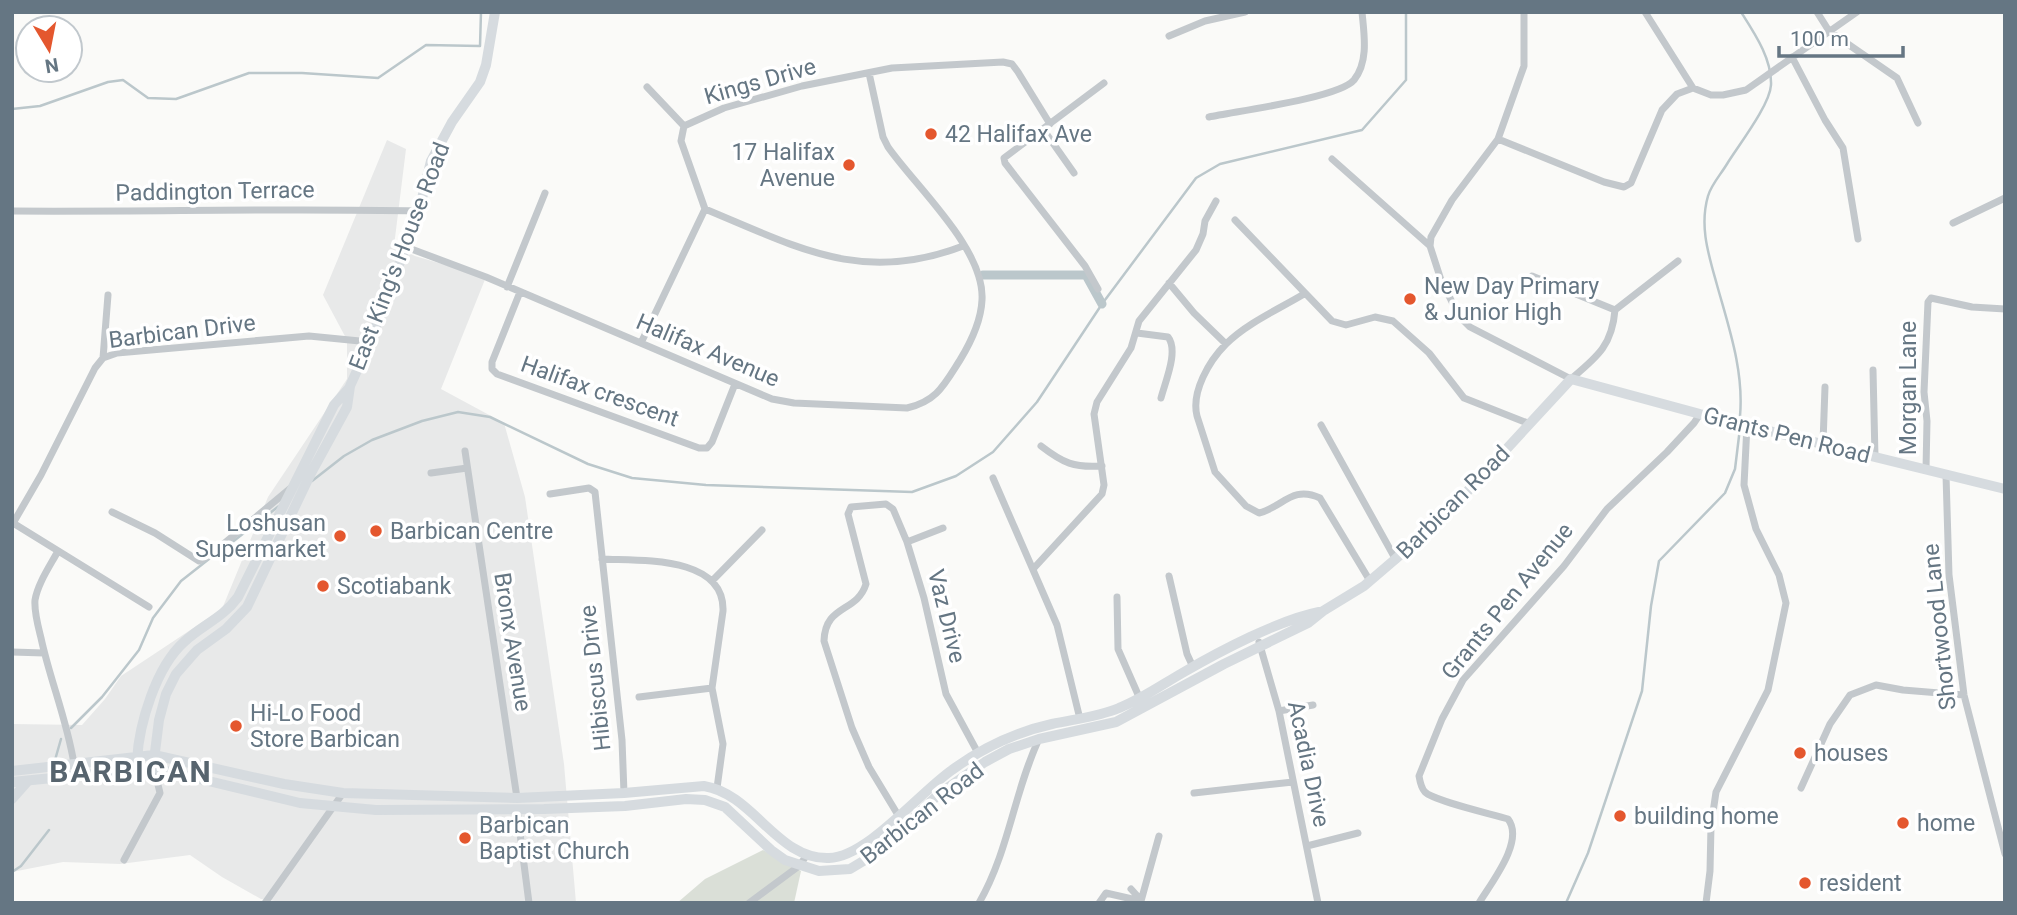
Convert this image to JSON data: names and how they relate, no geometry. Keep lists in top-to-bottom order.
{
  "streets": {
    "main road": ["East King's House Road", "Grants Pen Road", "Barbican Road"],
    "street": [
      "Kings Drive",
      "Paddington Terrace",
      "Barbican Drive",
      "Halifax Avenue",
      "Morgan Lane",
      "Halifax crescent",
      "Grants Pen Avenue",
      "Vaz Drive",
      "Shortwood Lane",
      "Bronx Avenue",
      "Hibiscus Drive",
      "Acadia Drive"
    ]
  },
  "crossings": [
    ["Kings Drive", "Halifax Avenue"],
    ["Paddington Terrace", "East King's House Road"],
    ["East King's House Road", "Barbican Drive"],
    ["East King's House Road", "Halifax Avenue"],
    ["East King's House Road", "Barbican Road"],
    ["Halifax Avenue", "Halifax crescent"],
    ["Morgan Lane", "Grants Pen Road"],
    ["Grants Pen Road", "Barbican Road"],
    ["Grants Pen Road", "Grants Pen Avenue"],
    ["Grants Pen Road", "Shortwood Lane"],
    ["Barbican Road", "Vaz Drive"],
    ["Barbican Road", "Bronx Avenue"],
    ["Barbican Road", "Hibiscus Drive"],
    ["Barbican Road", "Acadia Drive"]
  ],
  "districts": ["BARBICAN"],
  "places": [
    "42 Halifax Ave",
    "17 Halifax Avenue",
    "New Day Primary & Junior High",
    "Barbican Centre",
    "Loshusan Supermarket",
    "Scotiabank",
    "Hi-Lo Food Store Barbican",
    "houses",
    "building home",
    "home",
    "Barbican Baptist Church",
    "resident"
  ],
  "scale_bar": "100 m",
  "north": "bottom"
}
